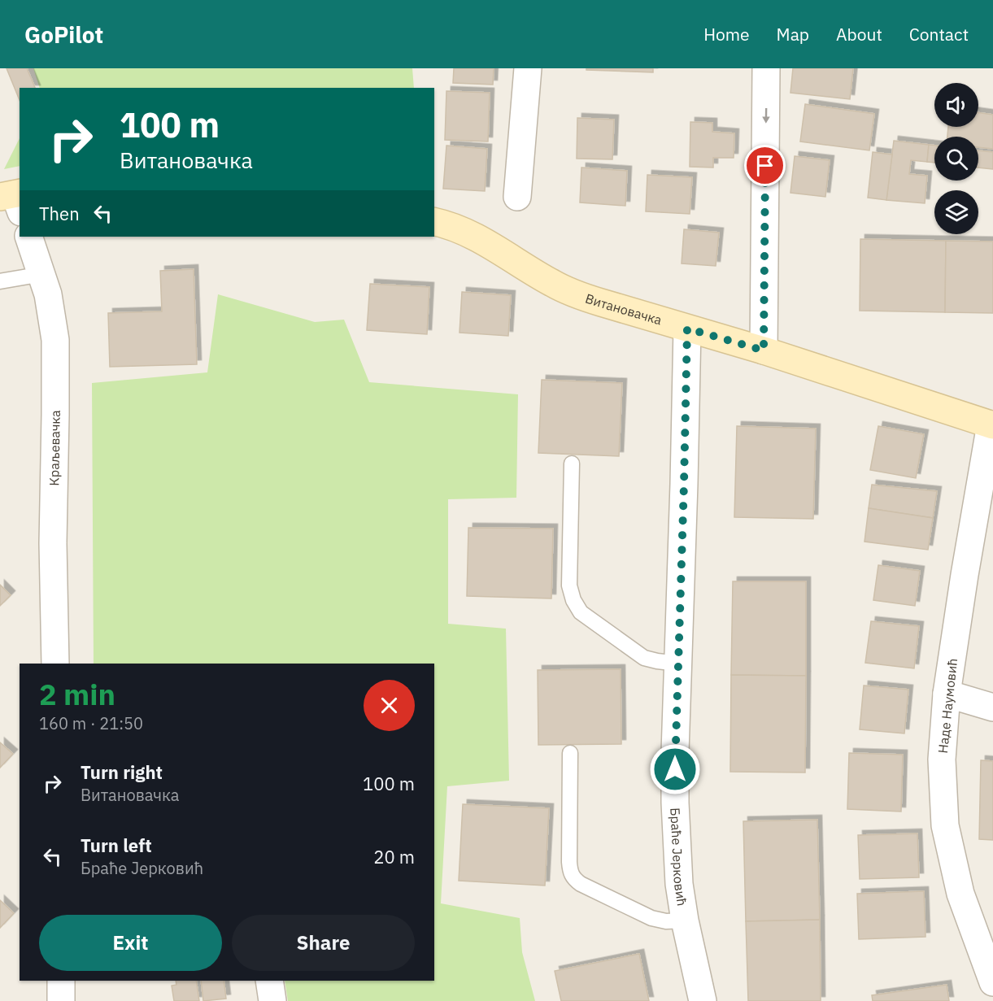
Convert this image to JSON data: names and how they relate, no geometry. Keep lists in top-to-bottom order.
{
  "streets": {
    "street": [
      "Витановачка",
      "Краљевачка",
      "Наде Наумовић",
      "Браће Јерковић"
    ]
  },
  "crossings": [
    ["Витановачка", "Наде Наумовић"],
    ["Витановачка", "Браће Јерковић"]
  ],
  "page": {
    "header": "GoPilot",
    "nav": [
      "Home",
      "Map",
      "About",
      "Contact"
    ],
    "turn": ["100 m", "Витановачка"],
    "then": "Then",
    "heading": ["2 min", "160 m · 21:50"],
    "list": [
      {
        "name": "Turn right",
        "note": "Витановачка",
        "value": "100 m"
      },
      {
        "name": "Turn left",
        "note": "Браће Јерковић",
        "value": "20 m"
      }
    ],
    "buttons": ["Exit", "Share"]
  }
}
